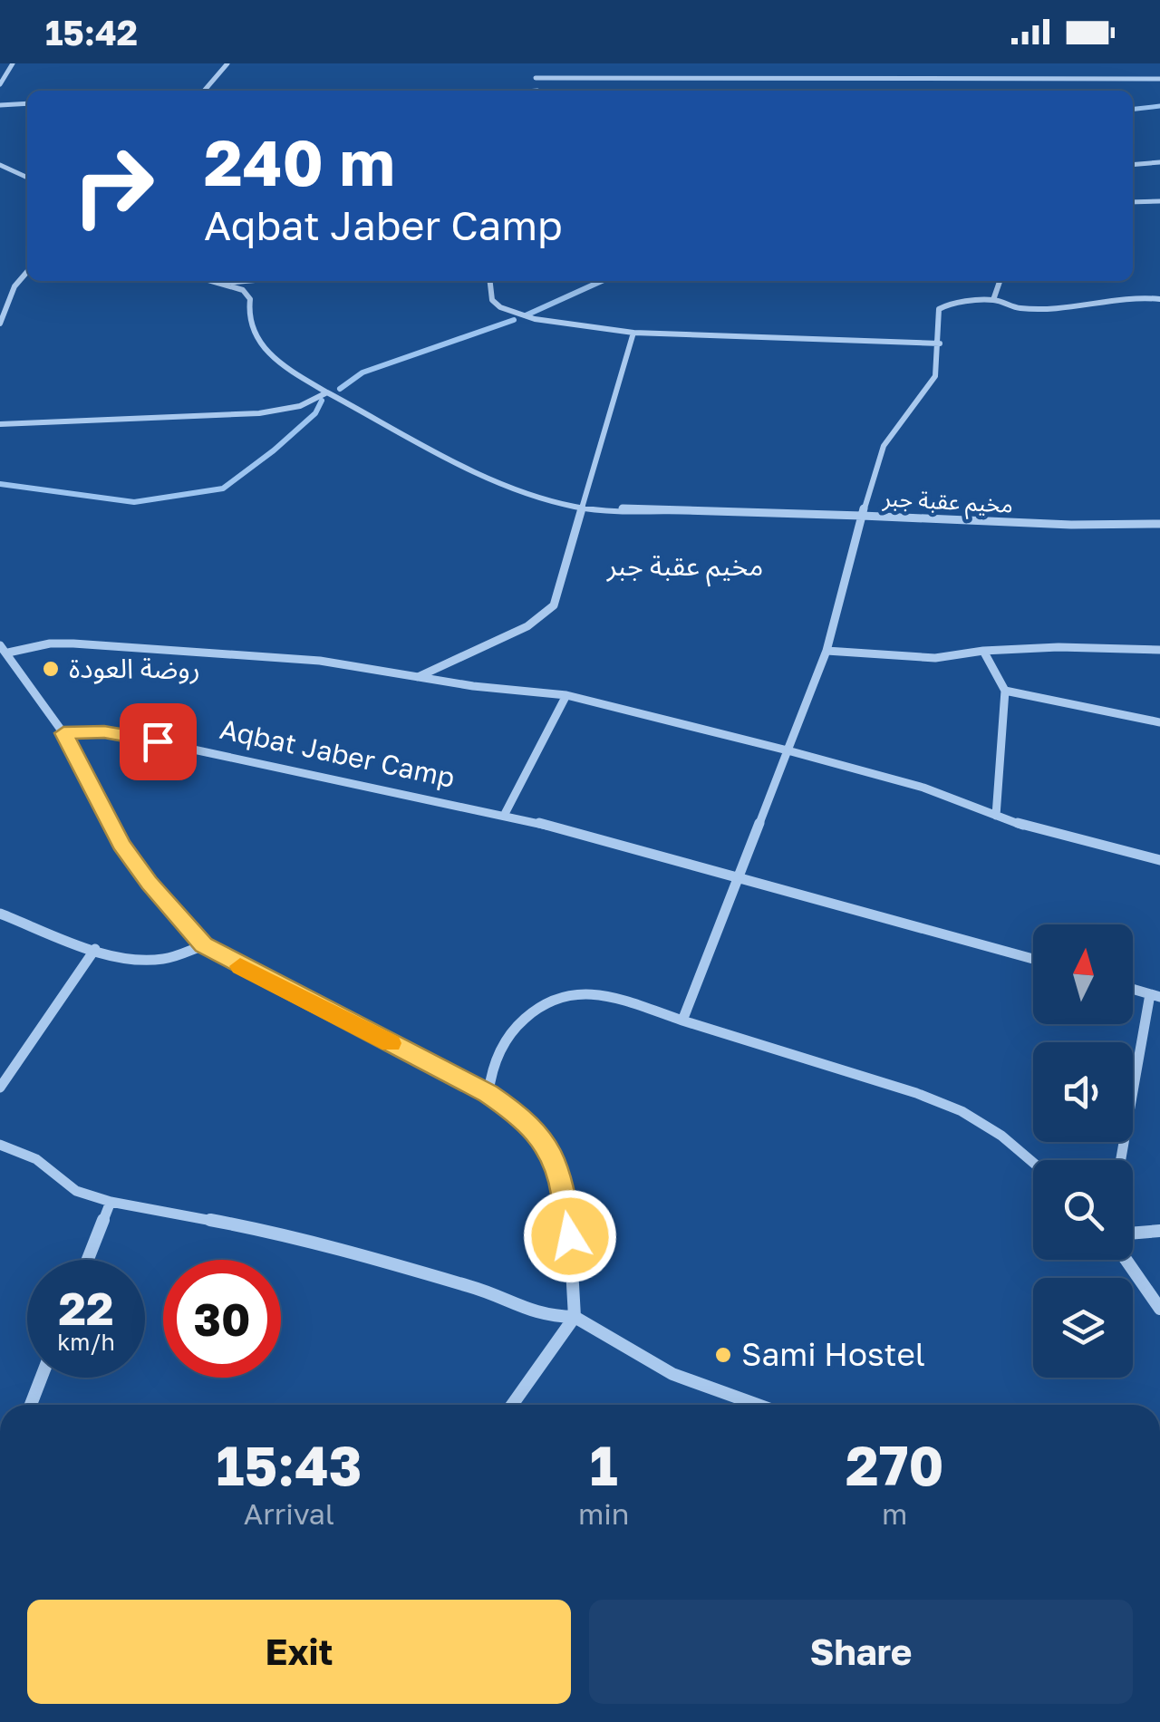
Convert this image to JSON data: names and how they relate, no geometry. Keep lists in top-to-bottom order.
{
  "streets": {
    "street": ["مخيم عقبة جبر", "Aqbat Jaber Camp"]
  },
  "districts": ["مخيم عقبة جبر"],
  "places": ["روضة العودة", "Sami Hostel"],
  "north": "top",
  "page": {
    "status": "15:42",
    "turn": ["240 m", "Aqbat Jaber Camp"],
    "speed": "22 km/h",
    "limit": "30",
    "eta": [
      "15:43",
      "Arrival",
      "1",
      "min",
      "270",
      "m"
    ],
    "buttons": ["Exit", "Share"]
  }
}
